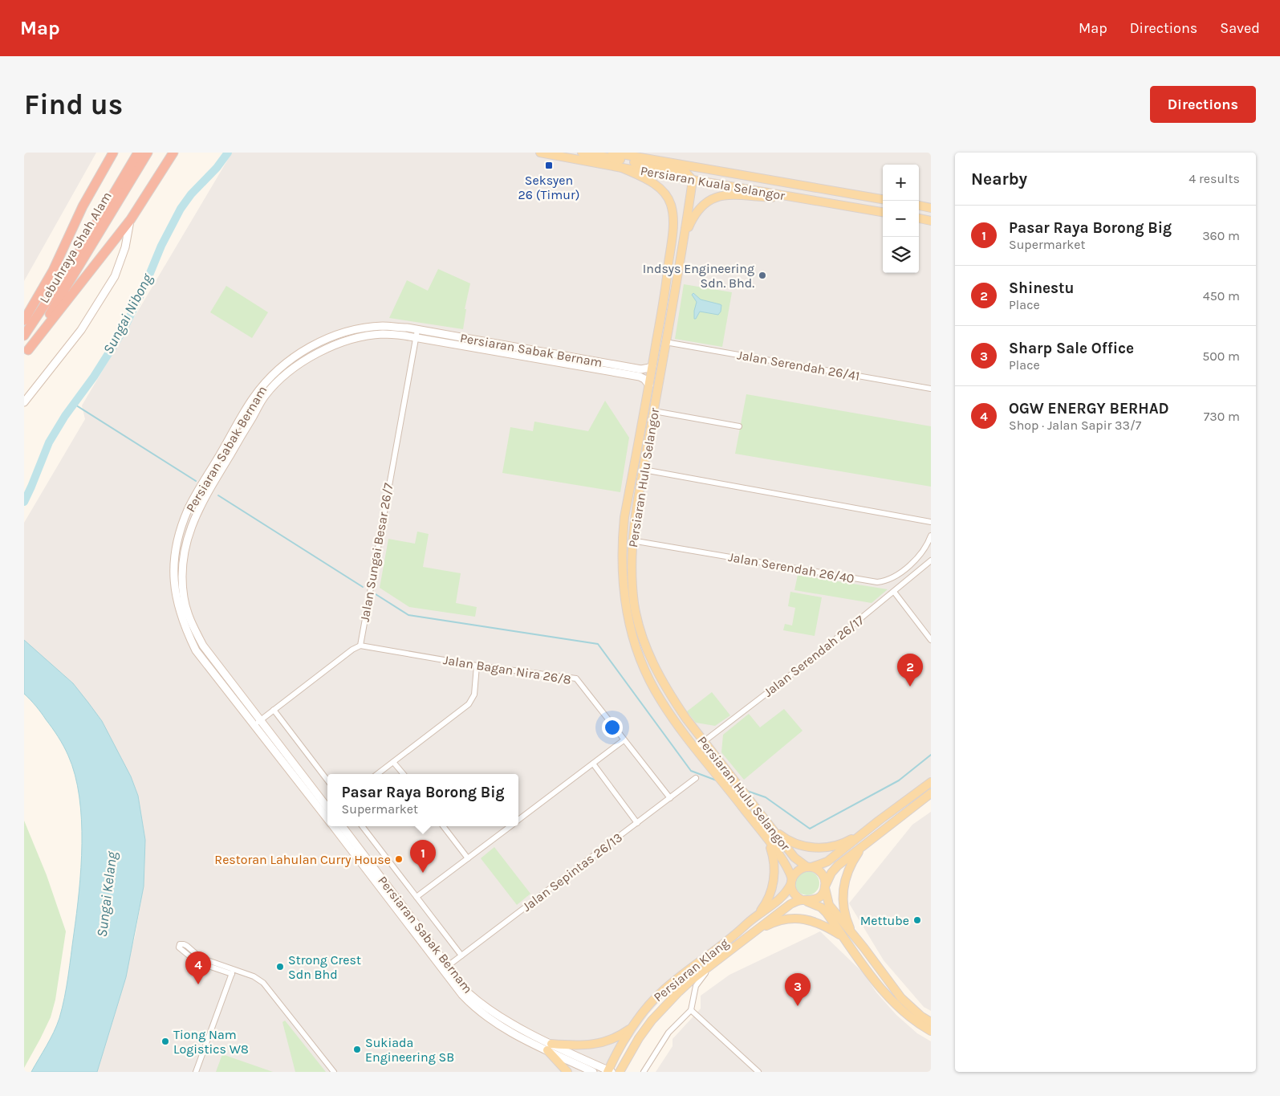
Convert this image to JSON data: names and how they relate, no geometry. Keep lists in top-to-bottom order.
{
  "streets": {
    "highway": ["Lebuhraya Shah Alam"],
    "main road": ["Persiaran Kuala Selangor", "Persiaran Hulu Selangor", "Persiaran Klang"],
    "street": [
      "Persiaran Sabak Bernam",
      "Jalan Serendah 26/41",
      "Jalan Sungai Besar 26/7",
      "Jalan Serendah 26/40",
      "Jalan Serendah 26/17",
      "Jalan Bagan Nira 26/8",
      "Jalan Sepintas 26/13"
    ]
  },
  "crossings": [
    ["Persiaran Kuala Selangor", "Persiaran Hulu Selangor"],
    ["Persiaran Sabak Bernam", "Persiaran Hulu Selangor"],
    ["Persiaran Sabak Bernam", "Jalan Sungai Besar 26/7"],
    ["Persiaran Sabak Bernam", "Jalan Sepintas 26/13"],
    ["Persiaran Sabak Bernam", "Persiaran Klang"],
    ["Jalan Serendah 26/41", "Persiaran Hulu Selangor"],
    ["Persiaran Hulu Selangor", "Jalan Serendah 26/40"],
    ["Persiaran Hulu Selangor", "Jalan Serendah 26/17"],
    ["Persiaran Hulu Selangor", "Persiaran Klang"],
    ["Jalan Sungai Besar 26/7", "Jalan Bagan Nira 26/8"],
    ["Jalan Bagan Nira 26/8", "Jalan Sepintas 26/13"]
  ],
  "water": ["Sungai Nibong", "Sungai Kelang"],
  "places": {
    "transit": ["Seksyen 26 (Timur)"],
    "other": [
      "Indsys Engineering Sdn. Bhd.",
      "Restoran Lahulan Curry House",
      "Mettube",
      "Strong Crest Sdn Bhd",
      "Tiong Nam Logistics W8",
      "Sukiada Engineering SB"
    ]
  },
  "page": {
    "header": "Map",
    "nav": ["Map", "Directions", "Saved"],
    "buttons": "Directions",
    "title": "Find us",
    "heading": ["Nearby", "4 results"],
    "map_buttons": ["+", "−"],
    "list": [
      {
        "mark": "1",
        "name": "Pasar Raya Borong Big",
        "note": "Supermarket",
        "value": "360 m"
      },
      {
        "mark": "2",
        "name": "Shinestu",
        "note": "Place",
        "value": "450 m"
      },
      {
        "mark": "3",
        "name": "Sharp Sale Office",
        "note": "Place",
        "value": "500 m"
      },
      {
        "mark": "4",
        "name": "OGW ENERGY BERHAD",
        "note": "Shop · Jalan Sapir 33/7",
        "value": "730 m"
      }
    ],
    "pins": [
      "2",
      "1",
      "4",
      "3"
    ],
    "popup": ["Pasar Raya Borong Big", "Supermarket"]
  }
}
